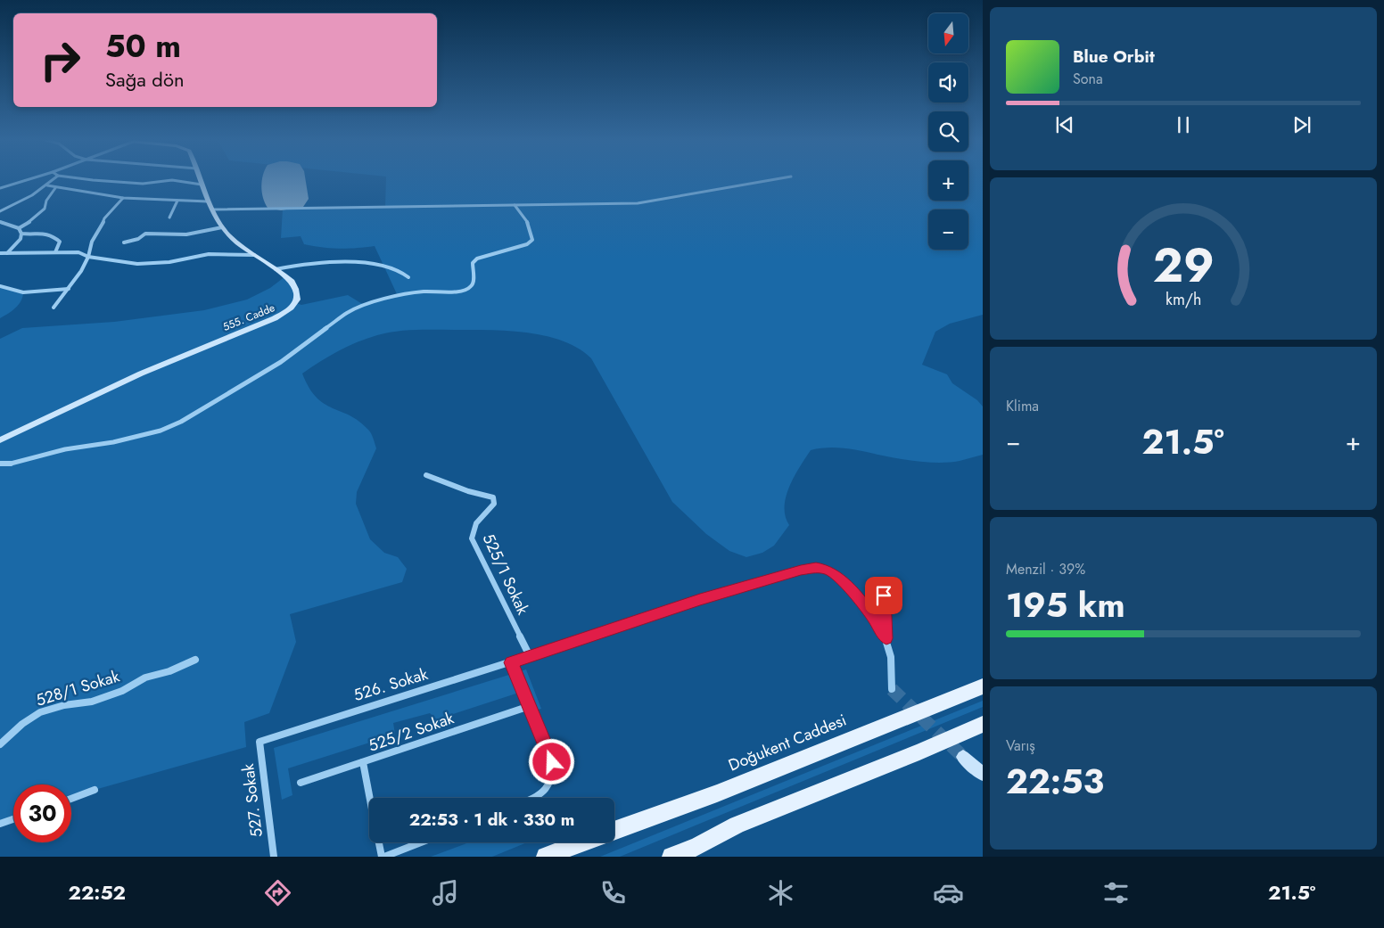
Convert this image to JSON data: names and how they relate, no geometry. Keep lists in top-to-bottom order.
{
  "streets": {
    "main road": ["Doğukent Caddesi"],
    "street": [
      "555. Cadde",
      "525/1 Sokak",
      "526. Sokak",
      "528/1 Sokak",
      "525/2 Sokak",
      "527. Sokak"
    ]
  },
  "crossings": [
    ["525/1 Sokak", "526. Sokak"],
    ["526. Sokak", "527. Sokak"]
  ],
  "north": "bottom",
  "page": {
    "map_buttons": ["+", "−"],
    "turn": ["50 m", "Sağa dön"],
    "song": ["Blue Orbit", "Sona"],
    "tile": [
      "Klima",
      ["Menzil · 39%", "195 km"],
      ["Varış", "22:53"]
    ],
    "heat": ["−", "21.5°", "+"],
    "limit": "30",
    "trip": "22:53 · 1 dk · 330 m",
    "tabs": ["22:52", "21.5°"],
    "gauge": ["29", "km/h"]
  }
}
